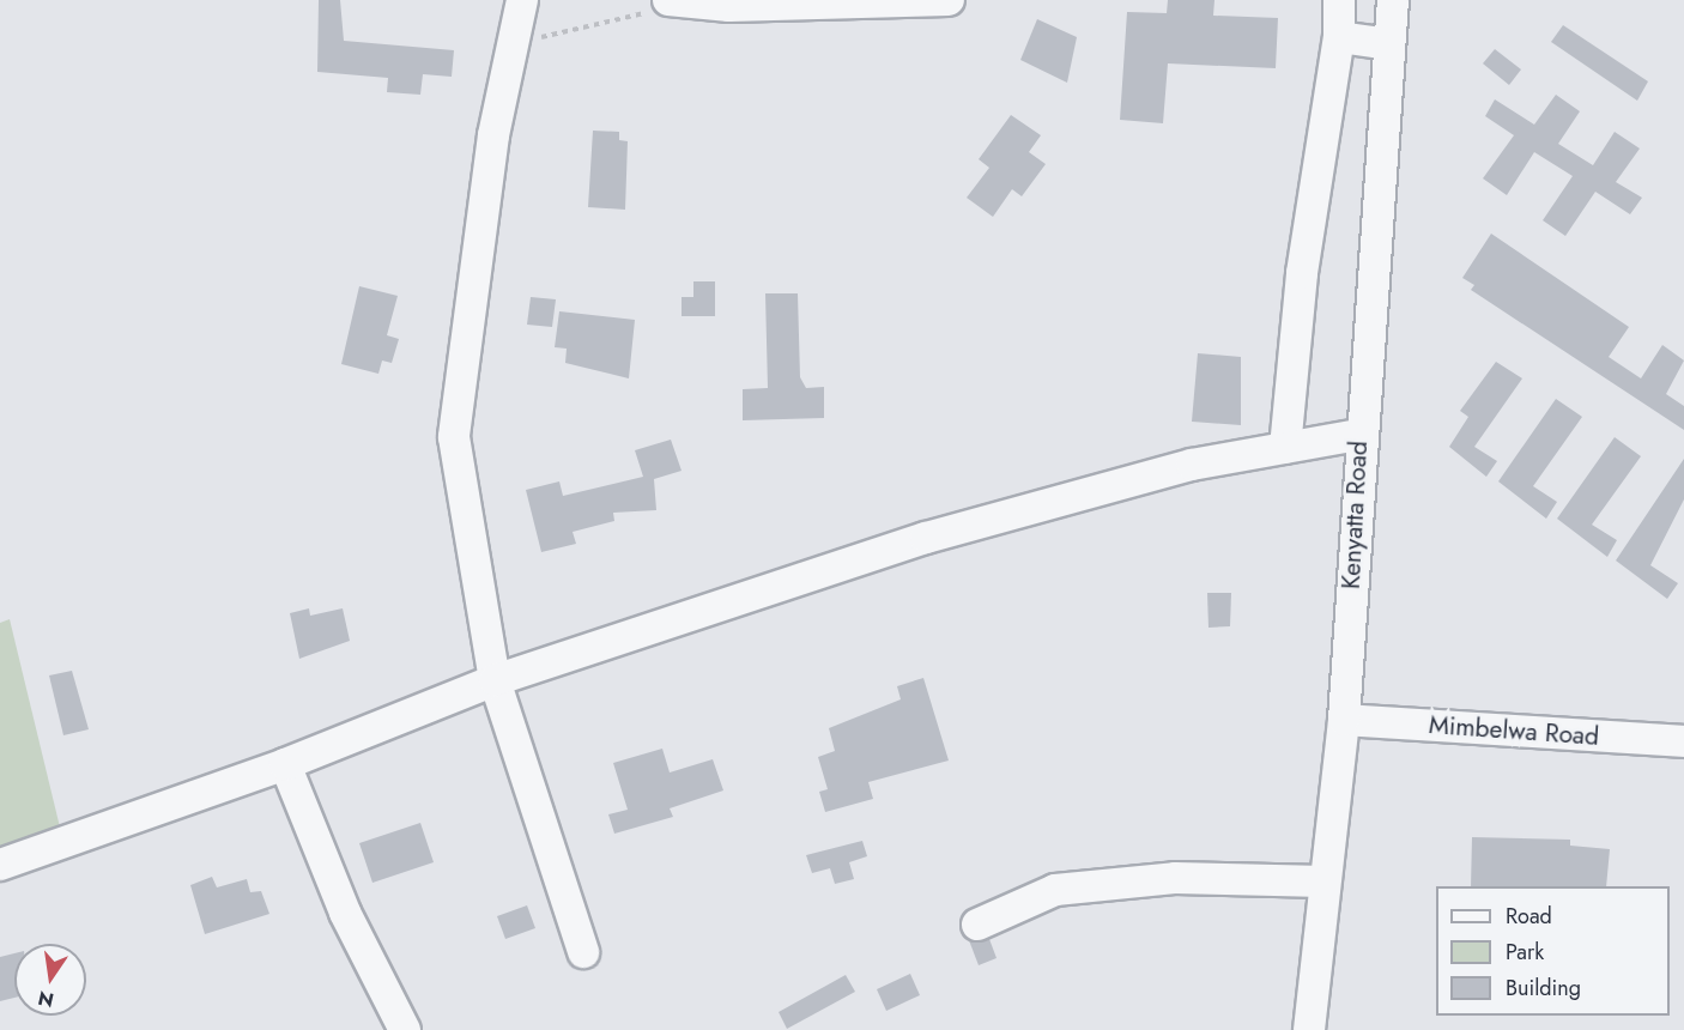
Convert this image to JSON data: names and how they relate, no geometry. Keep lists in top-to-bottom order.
{
  "streets": {
    "street": ["Kenyatta Road", "Mimbelwa Road"]
  },
  "crossings": [
    ["Kenyatta Road", "Mimbelwa Road"]
  ],
  "legend": ["Road", "Park", "Building"],
  "north": "bottom"
}
